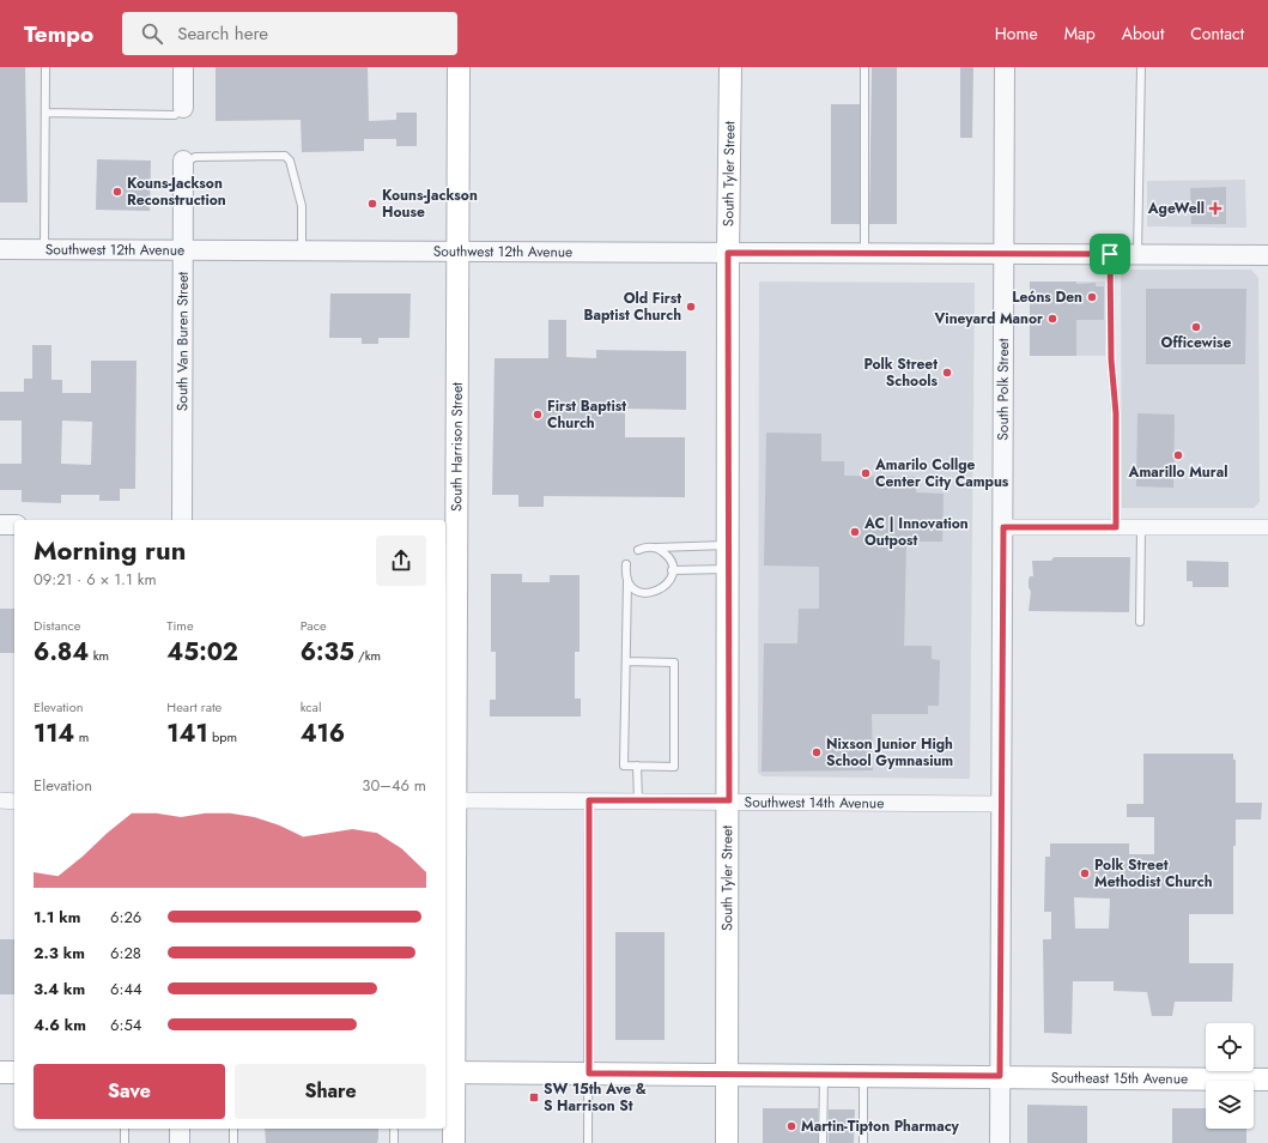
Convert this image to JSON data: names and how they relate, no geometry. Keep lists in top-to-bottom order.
{
  "streets": {
    "main road": ["South Tyler Street", "South Harrison Street", "Southeast 15th Avenue"],
    "street": [
      "Southwest 12th Avenue",
      "South Van Buren Street",
      "South Polk Street",
      "Southwest 14th Avenue"
    ]
  },
  "crossings": [
    ["South Tyler Street", "Southwest 12th Avenue"],
    ["South Tyler Street", "Southwest 14th Avenue"],
    ["South Tyler Street", "Southeast 15th Avenue"],
    ["Southwest 12th Avenue", "South Van Buren Street"],
    ["Southwest 12th Avenue", "South Polk Street"],
    ["Southwest 12th Avenue", "South Harrison Street"],
    ["South Polk Street", "Southwest 14th Avenue"],
    ["South Polk Street", "Southeast 15th Avenue"],
    ["South Harrison Street", "Southwest 14th Avenue"],
    ["South Harrison Street", "Southeast 15th Avenue"]
  ],
  "places": {
    "other": [
      "Kouns-Jackson Reconstruction",
      "Kouns-Jackson House",
      "Leóns Den",
      "Old First Baptist Church",
      "Vineyard Manor",
      "Officewise",
      "Polk Street Schools",
      "First Baptist Church",
      "Amarillo Mural",
      "Amarilo Collge Center City Campus",
      "AC | Innovation Outpost",
      "Nixson Junior High School Gymnasium",
      "Polk Street Methodist Church",
      "Martin-Tipton Pharmacy"
    ],
    "health": ["AgeWell"],
    "transit": ["SW 15th Ave & S Harrison St"]
  },
  "page": {
    "header": "Tempo",
    "search": "Search here",
    "nav": [
      "Home",
      "Map",
      "About",
      "Contact"
    ],
    "heading": ["Morning run", "09:21 · 6 × 1.1 km"],
    "stats": [
      ["Distance", "6.84 km"],
      ["Time", "45:02"],
      ["Pace", "6:35 /km"],
      ["Elevation", "114 m"],
      ["Heart rate", "141 bpm"],
      ["kcal", "416"]
    ],
    "chart": ["Elevation", "30–46 m"],
    "list": [
      {
        "name": "1.1 km",
        "note": "6:26"
      },
      {
        "name": "2.3 km",
        "note": "6:28"
      },
      {
        "name": "3.4 km",
        "note": "6:44"
      },
      {
        "name": "4.6 km",
        "note": "6:54"
      }
    ],
    "buttons": ["Save", "Share"]
  }
}
